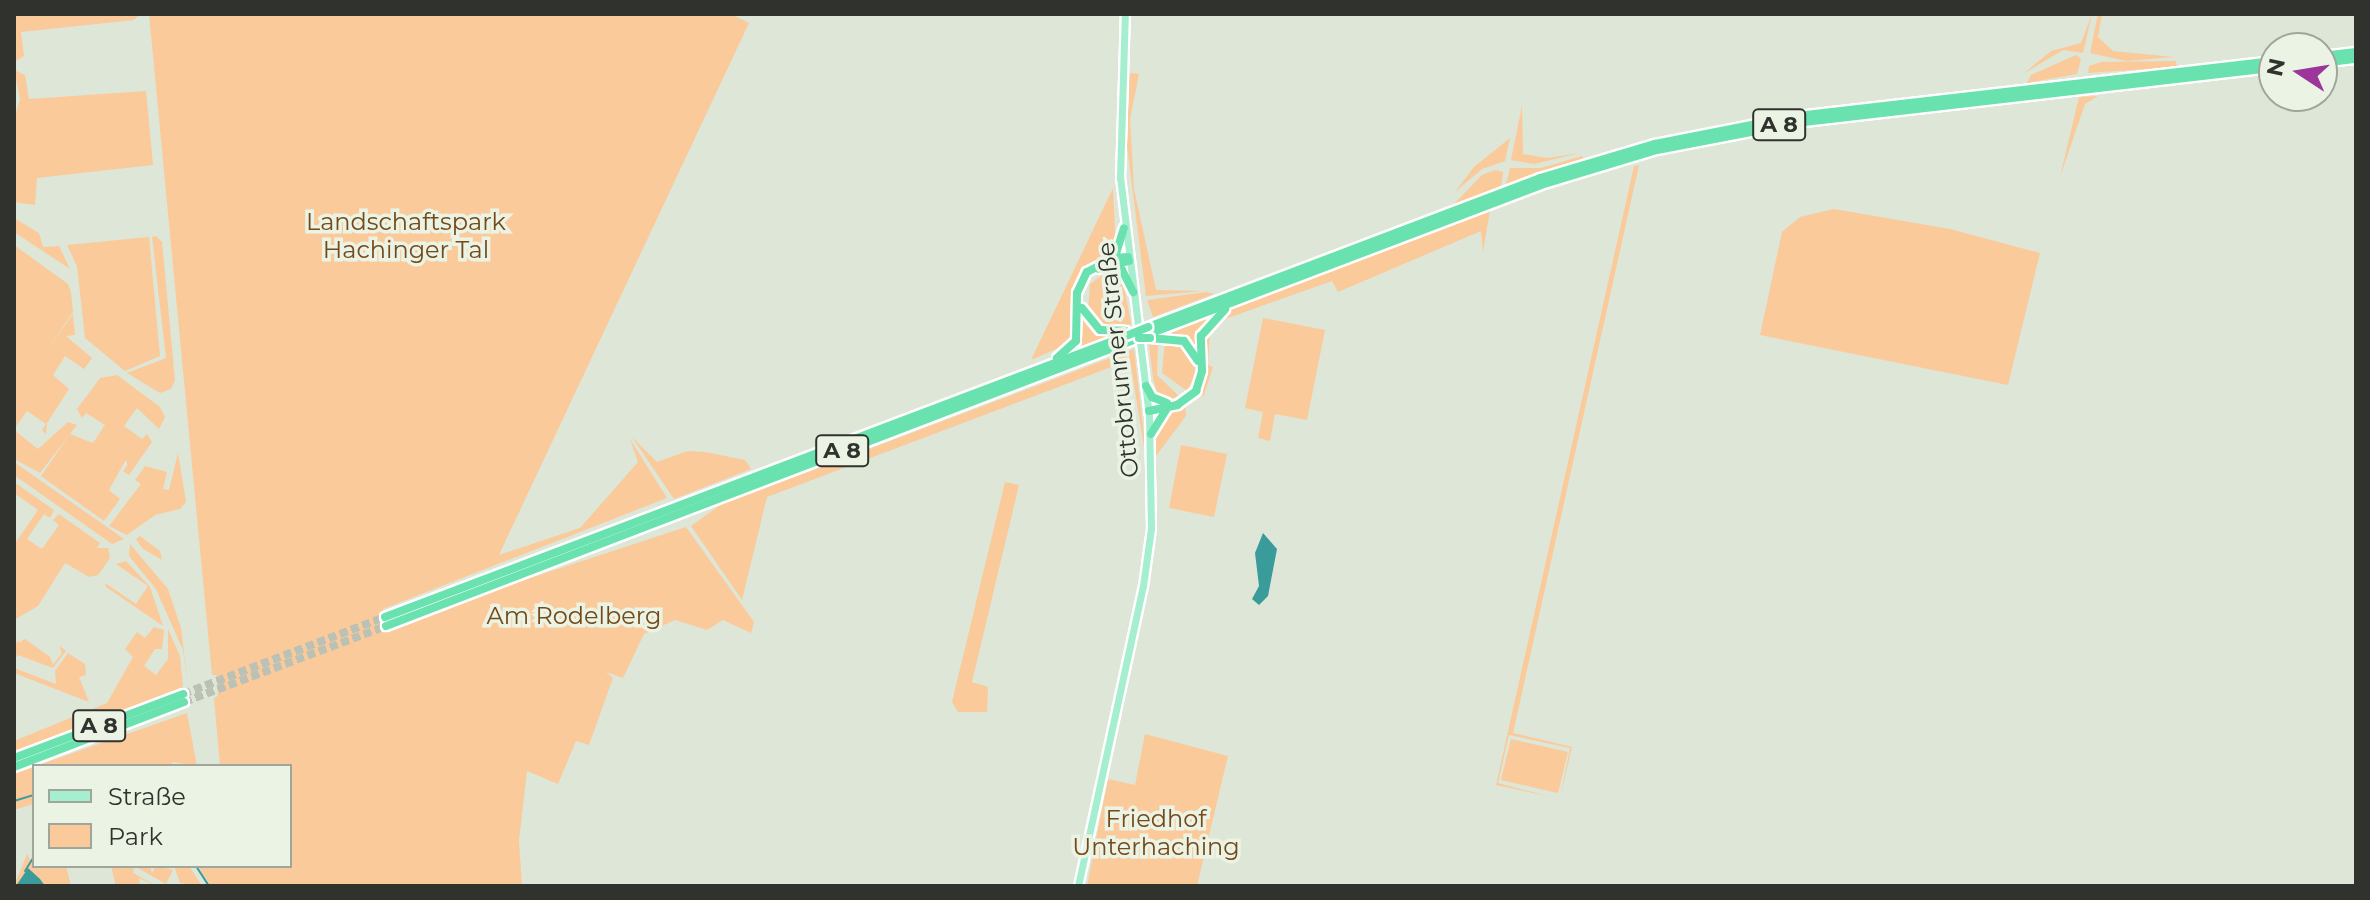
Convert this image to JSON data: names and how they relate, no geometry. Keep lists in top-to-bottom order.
{
  "streets": {
    "highway": ["A 8"],
    "main road": ["Ottobrunner Straße"]
  },
  "parks": ["Landschaftspark Hachinger Tal", "Am Rodelberg", "Friedhof Unterhaching"],
  "legend": ["Straße", "Park"],
  "north": "left"
}
